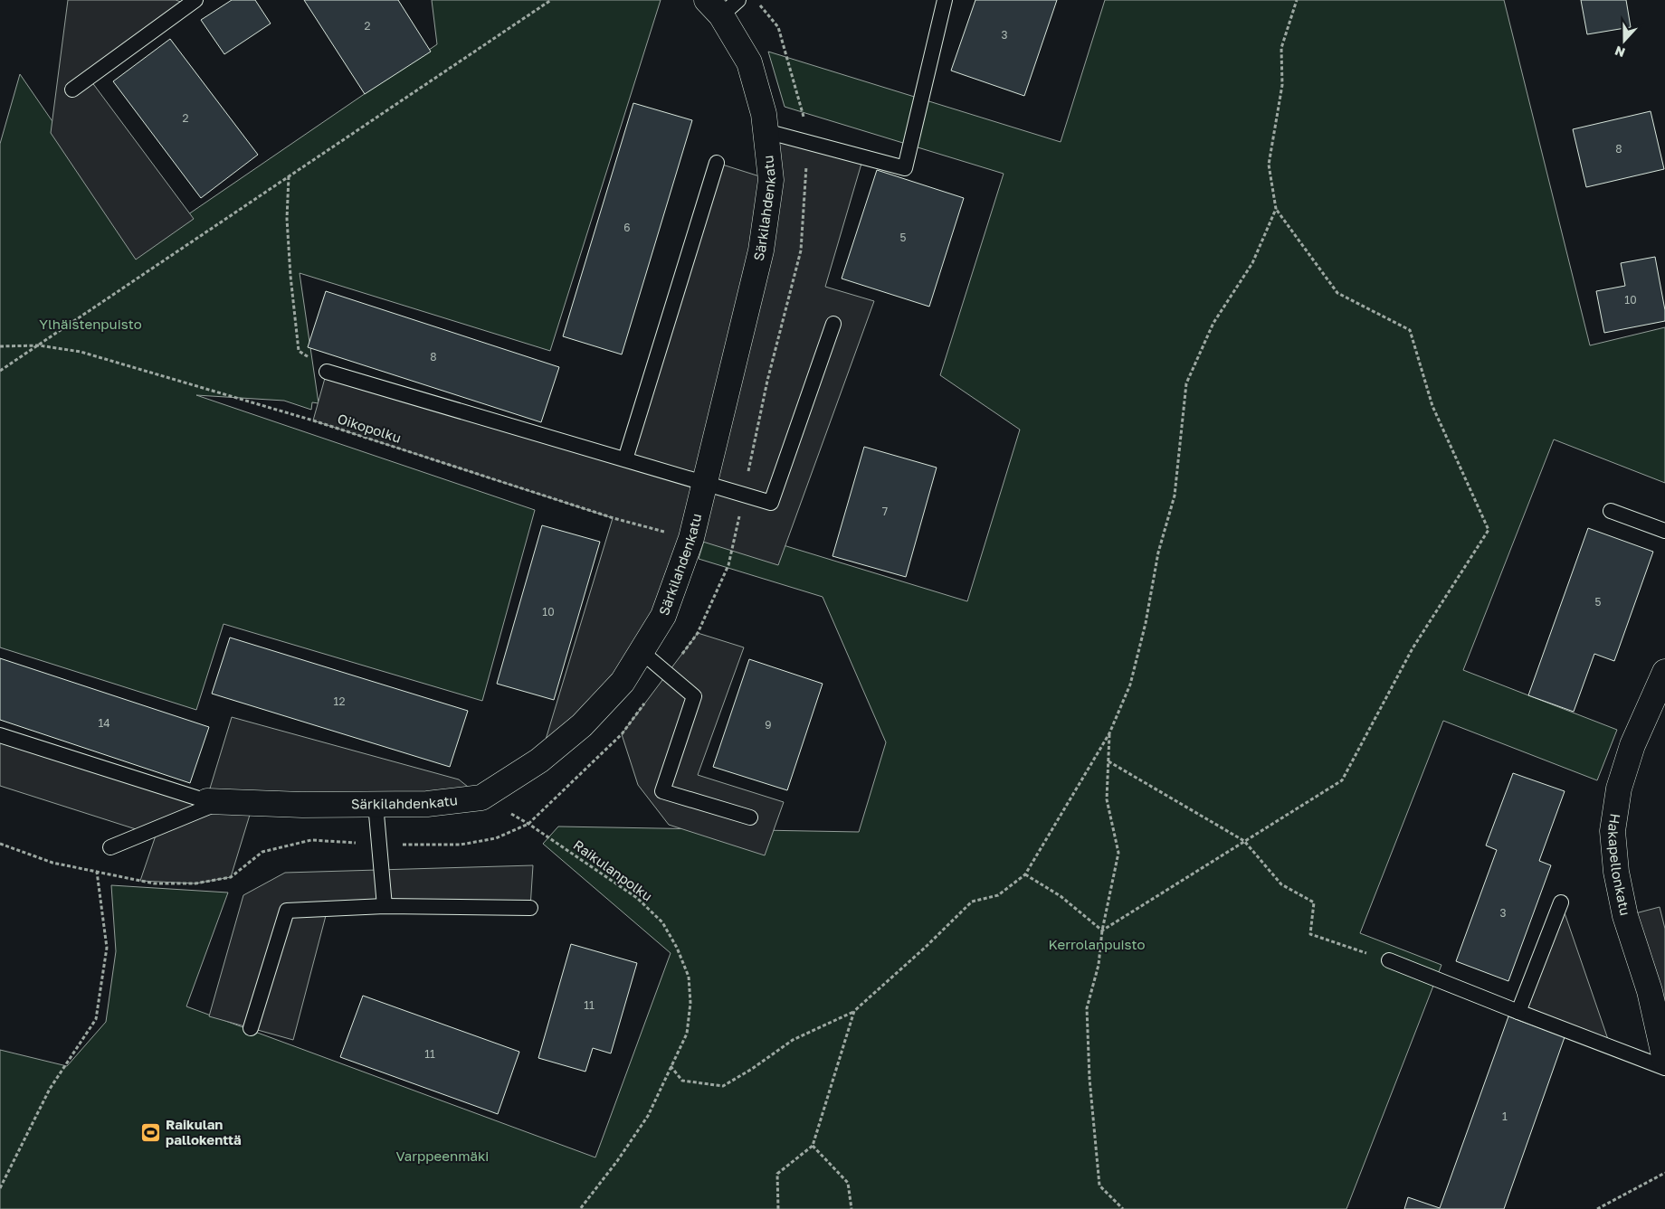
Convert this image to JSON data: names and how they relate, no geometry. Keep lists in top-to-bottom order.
{
  "streets": {
    "street": ["Särkilahdenkatu", "Hakapellonkatu"],
    "path": ["Oikopolku", "Raikulanpolku"]
  },
  "crossings": [
    ["Särkilahdenkatu", "Oikopolku"],
    ["Särkilahdenkatu", "Raikulanpolku"]
  ],
  "parks": ["Ylhäistenpuisto", "Kerrolanpuisto", "Varppeenmäki"],
  "places": {
    "sports": ["Raikulan pallokenttä"]
  },
  "house_numbers": [
    "2",
    "3",
    "2",
    "8",
    "6",
    "5",
    "10",
    "8",
    "7",
    "5",
    "10",
    "12",
    "14",
    "9",
    "3",
    "11",
    "11",
    "1"
  ],
  "north": "bottom"
}
